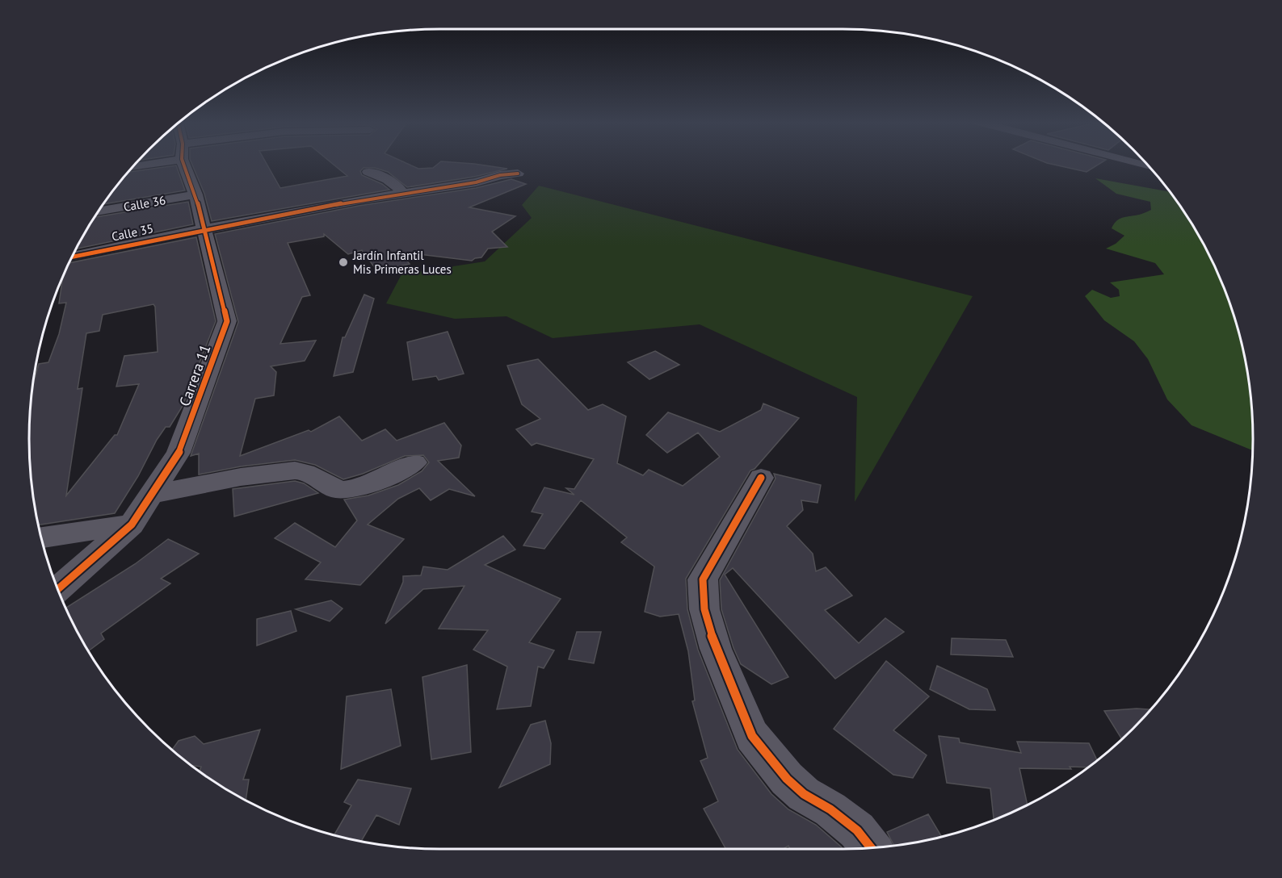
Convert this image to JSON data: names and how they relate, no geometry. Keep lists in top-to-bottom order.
{
  "streets": {
    "street": ["Calle 36", "Calle 35", "Carrera 11"]
  },
  "crossings": [
    ["Calle 36", "Carrera 11"],
    ["Calle 35", "Carrera 11"]
  ],
  "places": ["Jardín Infantil Mis Primeras Luces"]
}
